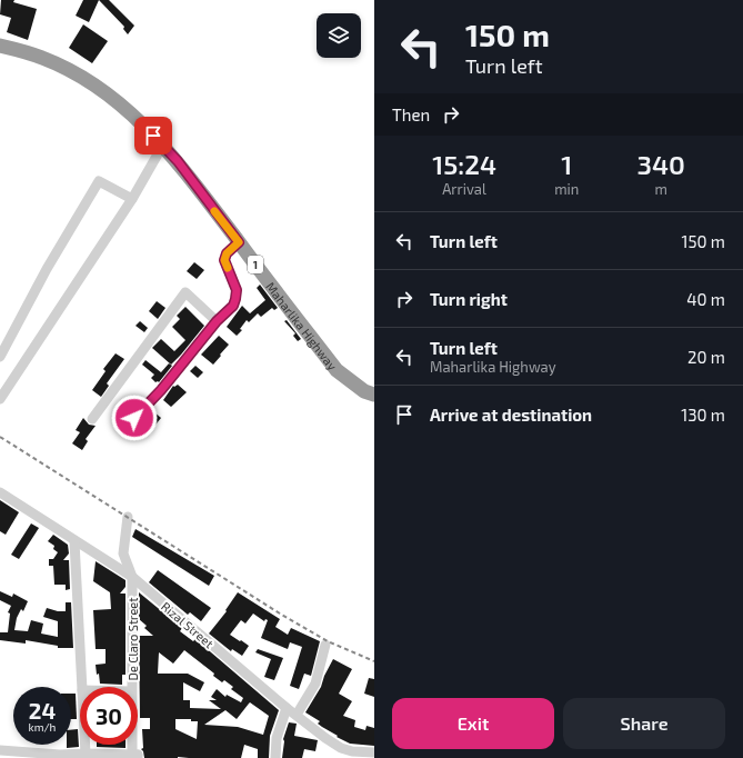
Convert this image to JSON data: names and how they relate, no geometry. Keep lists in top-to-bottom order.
{
  "streets": {
    "highway": ["1", "Maharlika Highway"],
    "street": ["Rizal Street", "De Claro Street"]
  },
  "crossings": [
    ["Rizal Street", "De Claro Street"]
  ],
  "page": {
    "turn": ["150 m", "Turn left"],
    "then": "Then",
    "eta": [
      "15:24",
      "Arrival",
      "1",
      "min",
      "340",
      "m"
    ],
    "list": [
      {
        "name": "Turn left",
        "value": "150 m"
      },
      {
        "name": "Turn right",
        "value": "40 m"
      },
      {
        "name": "Turn left",
        "note": "Maharlika Highway",
        "value": "20 m"
      },
      {
        "name": "Arrive at destination",
        "value": "130 m"
      }
    ],
    "speed": "24 km/h",
    "limit": "30",
    "buttons": ["Exit", "Share"]
  }
}
